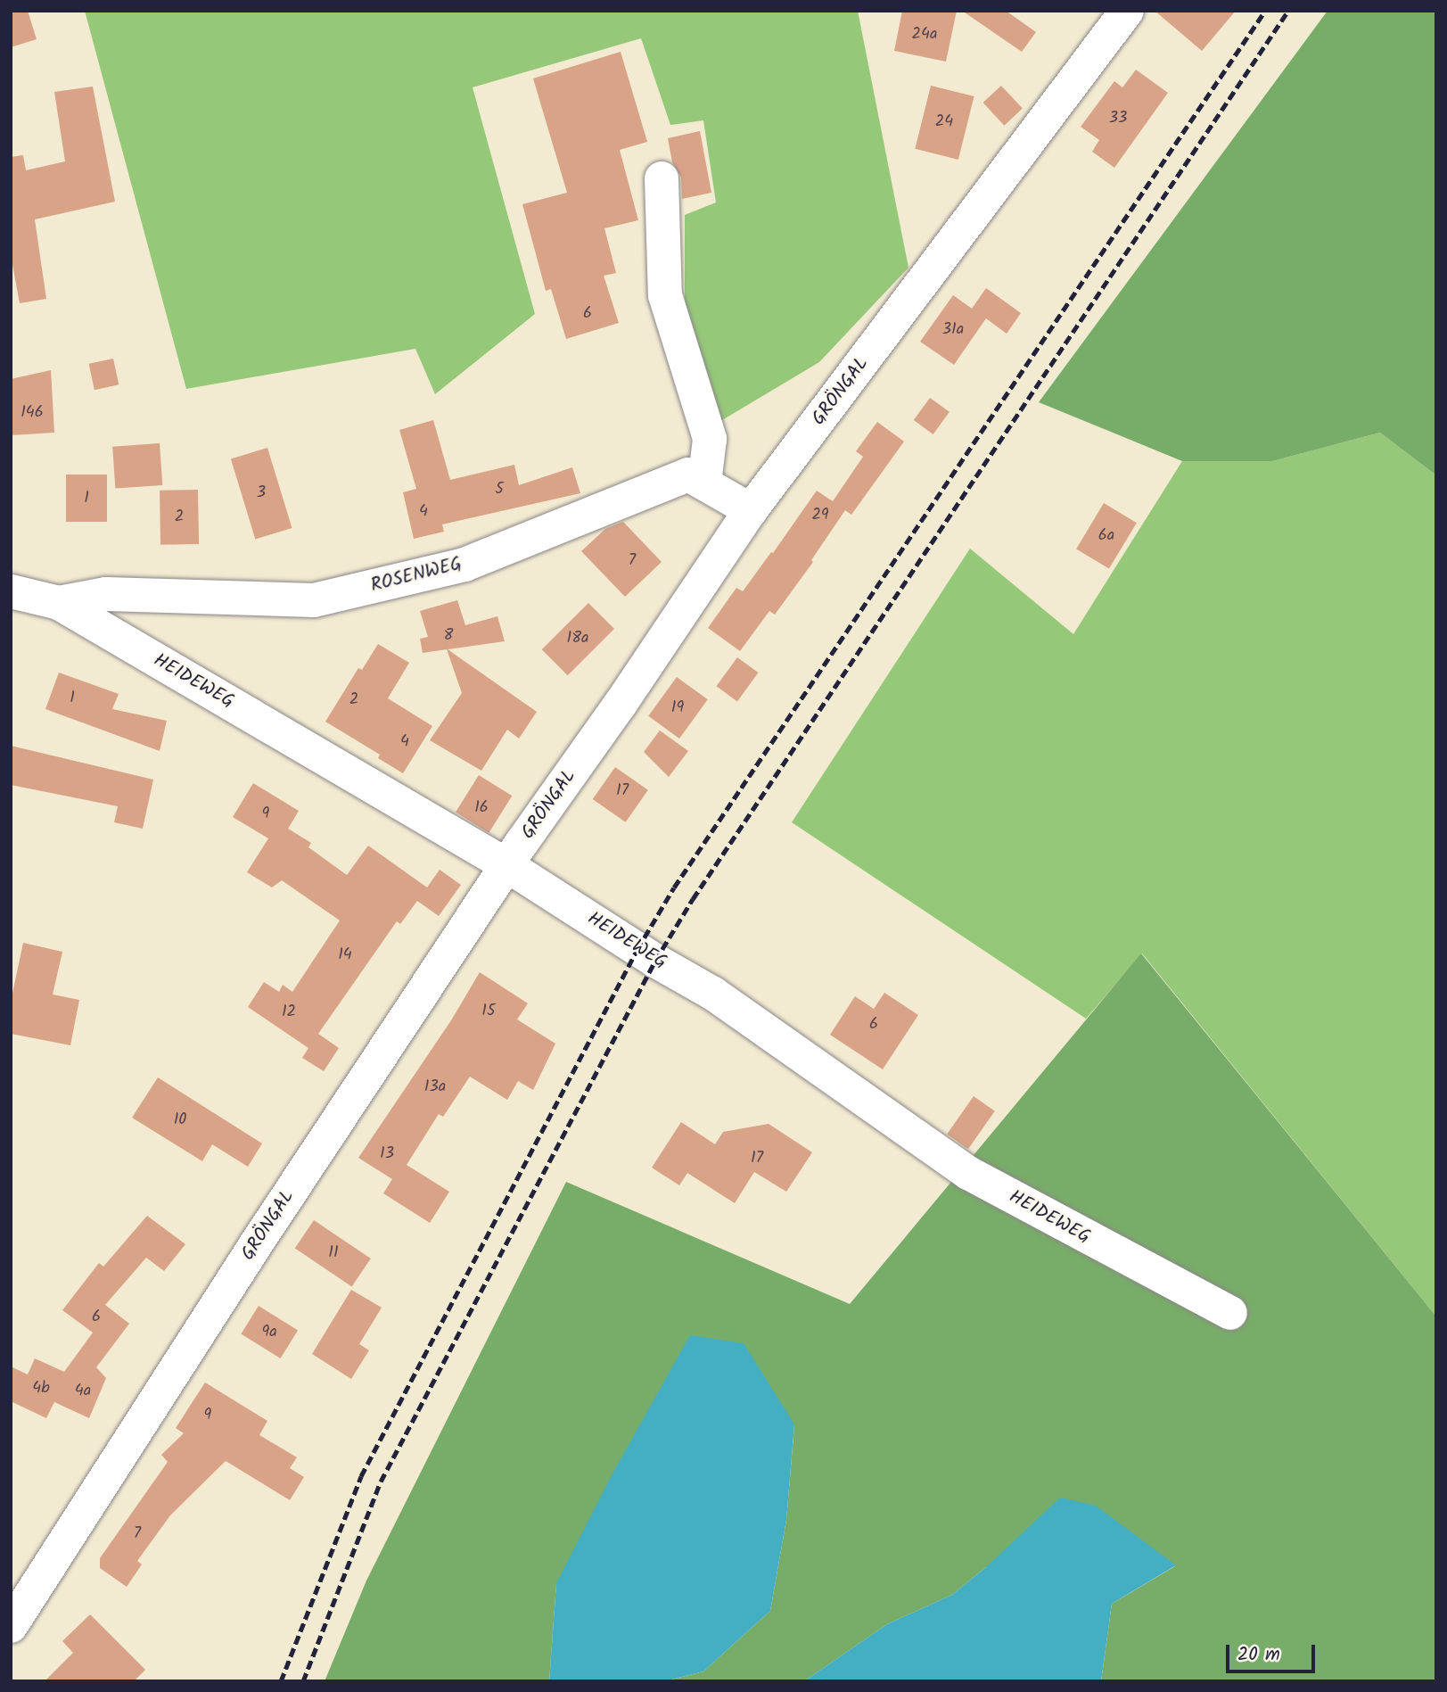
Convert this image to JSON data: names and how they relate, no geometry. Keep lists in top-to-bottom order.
{
  "streets": {
    "street": ["GRÖNGAL", "ROSENWEG", "HEIDEWEG"]
  },
  "crossings": [
    ["GRÖNGAL", "ROSENWEG"],
    ["GRÖNGAL", "HEIDEWEG"],
    ["ROSENWEG", "HEIDEWEG"]
  ],
  "house_numbers": [
    "24a",
    "33",
    "24",
    "6",
    "31a",
    "146",
    "5",
    "3",
    "1",
    "4",
    "29",
    "2",
    "6a",
    "7",
    "8",
    "18a",
    "1",
    "2",
    "19",
    "4",
    "17",
    "16",
    "9",
    "14",
    "15",
    "12",
    "6",
    "13a",
    "10",
    "13",
    "17",
    "11",
    "6",
    "9a",
    "4b",
    "4a",
    "9",
    "7"
  ],
  "scale_bar": "20 m"
}
